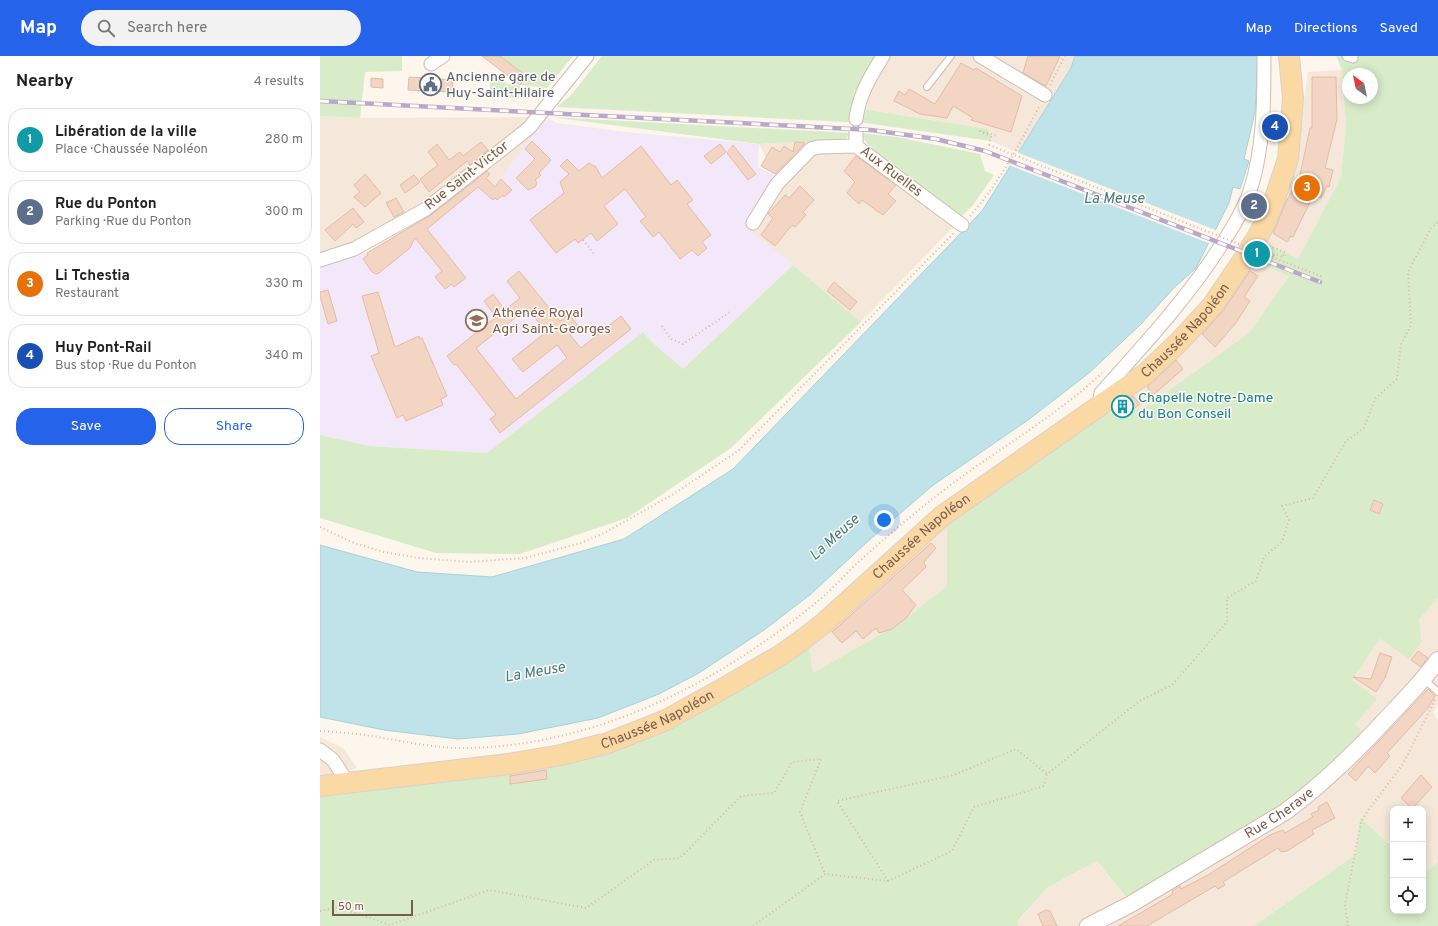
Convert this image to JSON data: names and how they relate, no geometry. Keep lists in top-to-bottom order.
{
  "streets": {
    "main road": ["Chaussée Napoléon"],
    "street": ["Aux Ruelles", "Rue Saint-Victor", "Rue Cherave"]
  },
  "water": ["La Meuse"],
  "places": {
    "public building": ["Ancienne gare de Huy-Saint-Hilaire"],
    "school or university": ["Athenée Royal Agri Saint-Georges"],
    "building": ["Chapelle Notre-Dame du Bon Conseil"]
  },
  "scale_bar": "50 m",
  "north": "top left",
  "page": {
    "header": "Map",
    "search": "Search here",
    "nav": ["Map", "Directions", "Saved"],
    "heading": ["Nearby", "4 results"],
    "list": [
      {
        "mark": "1",
        "name": "Libération de la ville",
        "note": "Place · Chaussée Napoléon",
        "value": "280 m"
      },
      {
        "mark": "2",
        "name": "Rue du Ponton",
        "note": "Parking · Rue du Ponton",
        "value": "300 m"
      },
      {
        "mark": "3",
        "name": "Li Tchestia",
        "note": "Restaurant",
        "value": "330 m"
      },
      {
        "mark": "4",
        "name": "Huy Pont-Rail",
        "note": "Bus stop · Rue du Ponton",
        "value": "340 m"
      }
    ],
    "pins": [
      "4",
      "3",
      "2",
      "1"
    ],
    "buttons": ["Save", "Share"],
    "map_buttons": ["+", "−"],
    "scale": "50 m"
  }
}
